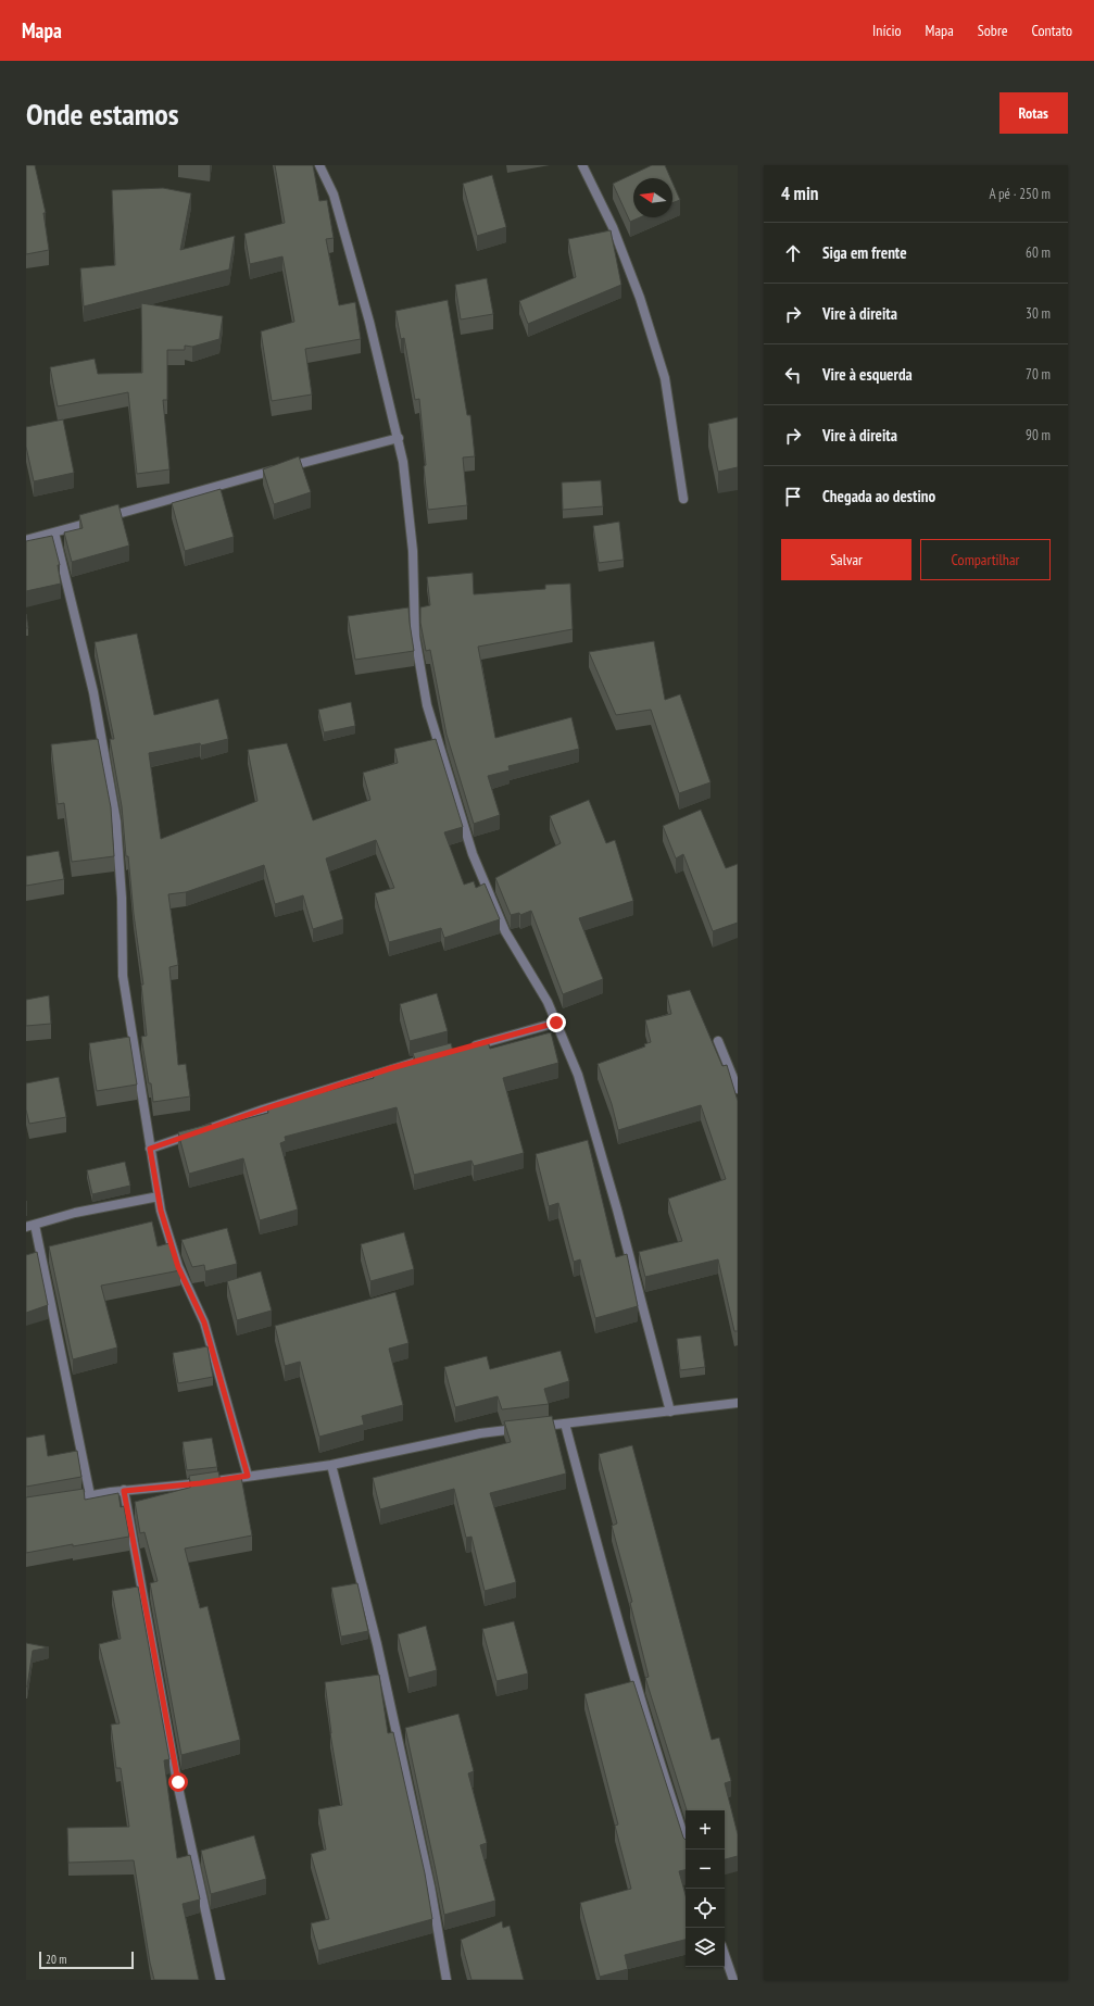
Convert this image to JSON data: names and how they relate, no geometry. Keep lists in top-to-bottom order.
{
  "scale_bar": "20 m",
  "north": "left",
  "page": {
    "header": "Mapa",
    "nav": [
      "Início",
      "Mapa",
      "Sobre",
      "Contato"
    ],
    "buttons": [
      "Rotas",
      ["Salvar", "Compartilhar"]
    ],
    "title": "Onde estamos",
    "heading": ["4 min", "A pé · 250 m"],
    "list": [
      ["Siga em frente", "60 m"],
      ["Vire à direita", "30 m"],
      ["Vire à esquerda", "70 m"],
      ["Vire à direita", "90 m"],
      "Chegada ao destino"
    ],
    "map_buttons": ["+", "−"],
    "scale": "20 m"
  }
}
